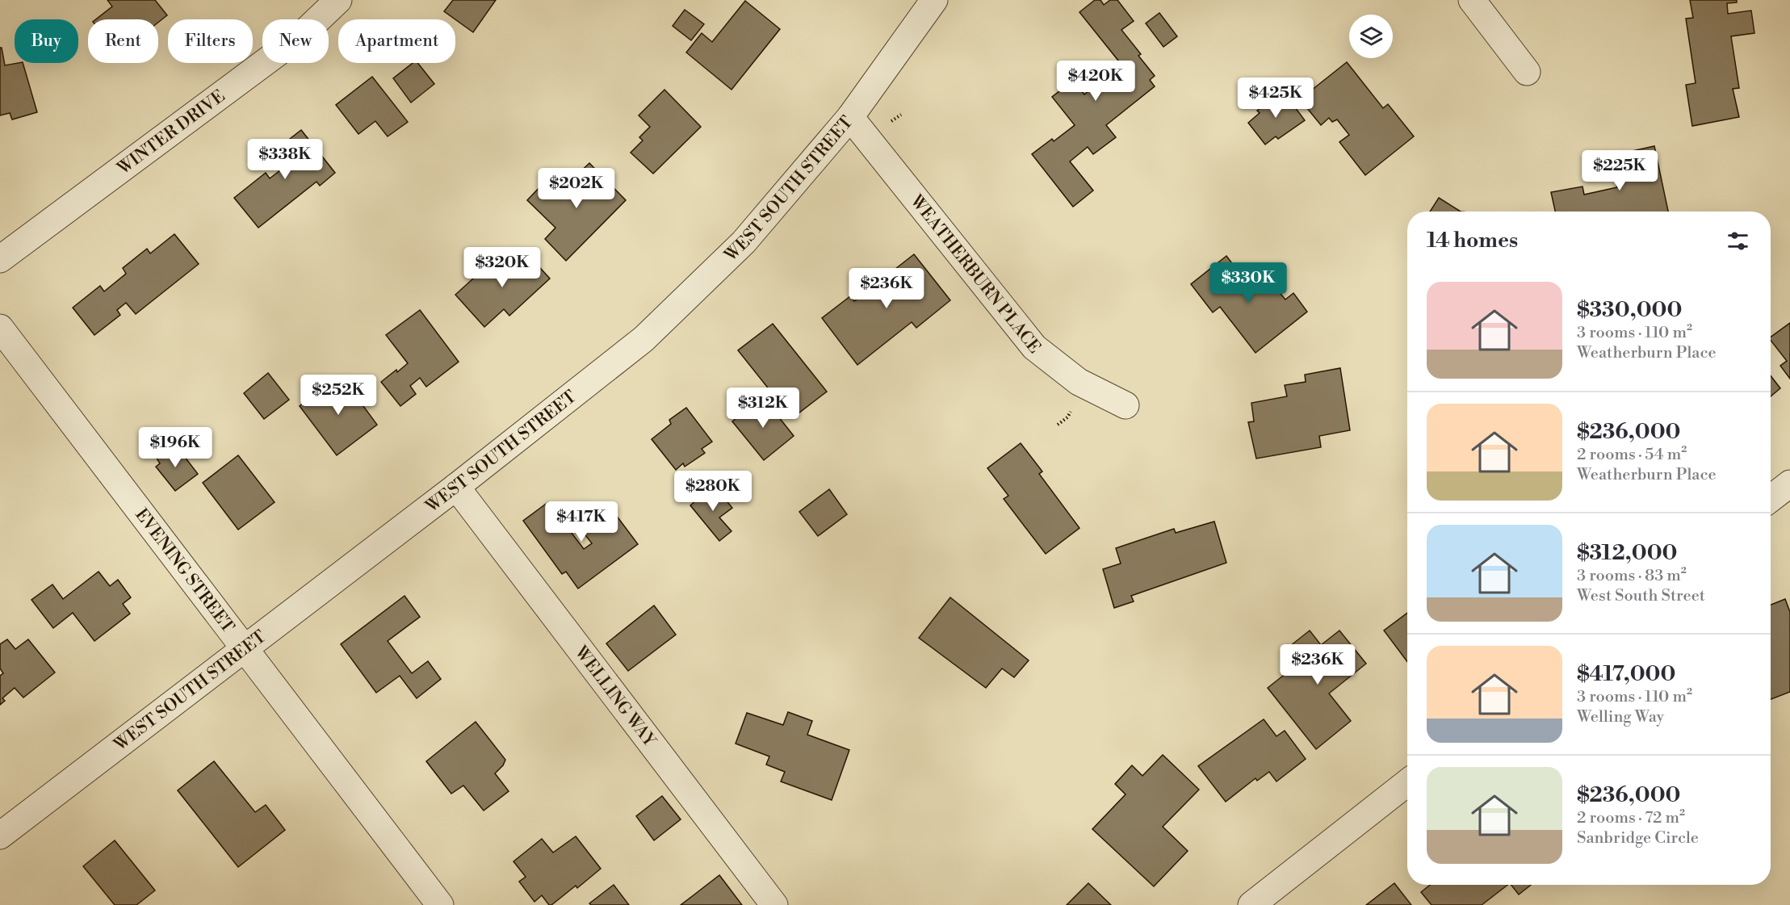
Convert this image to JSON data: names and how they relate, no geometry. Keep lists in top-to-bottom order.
{
  "streets": {
    "street": [
      "WINTER DRIVE",
      "WEST SOUTH STREET",
      "WEATHERBURN PLACE",
      "EVENING STREET",
      "WELLING WAY"
    ]
  },
  "crossings": [
    ["WEST SOUTH STREET", "WEATHERBURN PLACE"],
    ["WEST SOUTH STREET", "EVENING STREET"],
    ["WEST SOUTH STREET", "WELLING WAY"]
  ],
  "page": {
    "chip": [
      "Buy",
      "Rent",
      "Filters",
      "New",
      "Apartment"
    ],
    "price": [
      "$420K",
      "$425K",
      "$338K",
      "$225K",
      "$202K",
      "$320K",
      "$330K",
      "$236K",
      "$252K",
      "$312K",
      "$196K",
      "$280K",
      "$417K",
      "$236K"
    ],
    "heading": "14 homes",
    "list": [
      {
        "name": "$330,000",
        "note": "3 rooms · 110 m² · Weatherburn Place"
      },
      {
        "name": "$236,000",
        "note": "2 rooms · 54 m² · Weatherburn Place"
      },
      {
        "name": "$312,000",
        "note": "3 rooms · 83 m² · West South Street"
      },
      {
        "name": "$417,000",
        "note": "3 rooms · 110 m² · Welling Way"
      },
      {
        "name": "$236,000",
        "note": "2 rooms · 72 m² · Sanbridge Circle"
      }
    ]
  }
}
